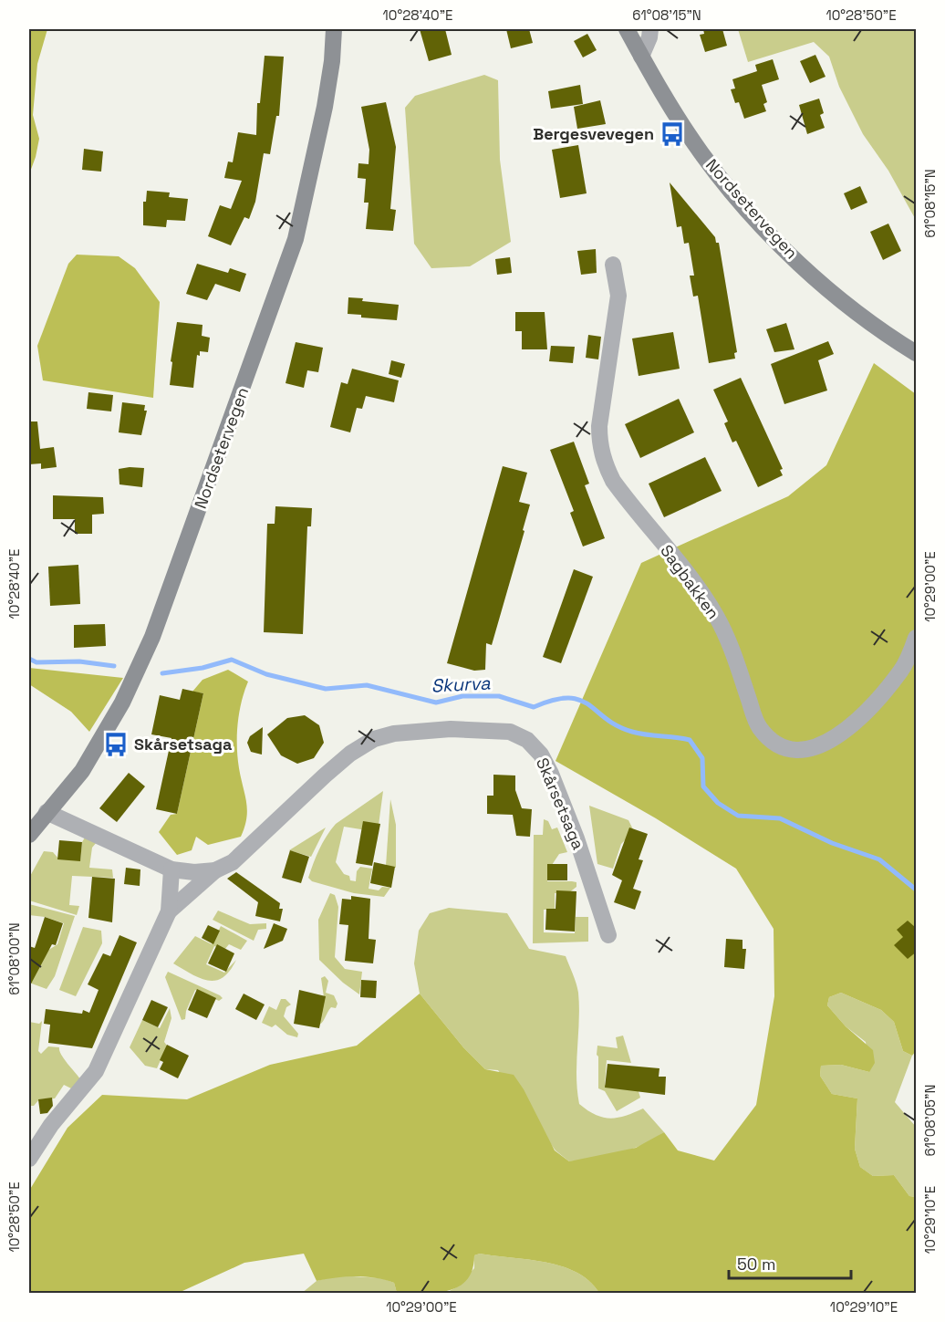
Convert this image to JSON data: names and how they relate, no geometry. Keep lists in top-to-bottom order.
{
  "streets": {
    "main road": ["Nordsetervegen"],
    "street": ["Sagbakken", "Skårsetsaga"]
  },
  "crossings": [
    ["Nordsetervegen", "Skårsetsaga"]
  ],
  "water": ["Skurva"],
  "places": {
    "bus stop": ["Bergesvevegen", "Skårsetsaga"]
  },
  "scale_bar": "50 m",
  "coordinates": [
    "10°28'40\"E",
    "61°08'15\"N",
    "10°28'50\"E",
    "10°29'00\"E",
    "61°08'00\"N",
    "61°08'05\"N",
    "10°29'10\"E"
  ]
}
